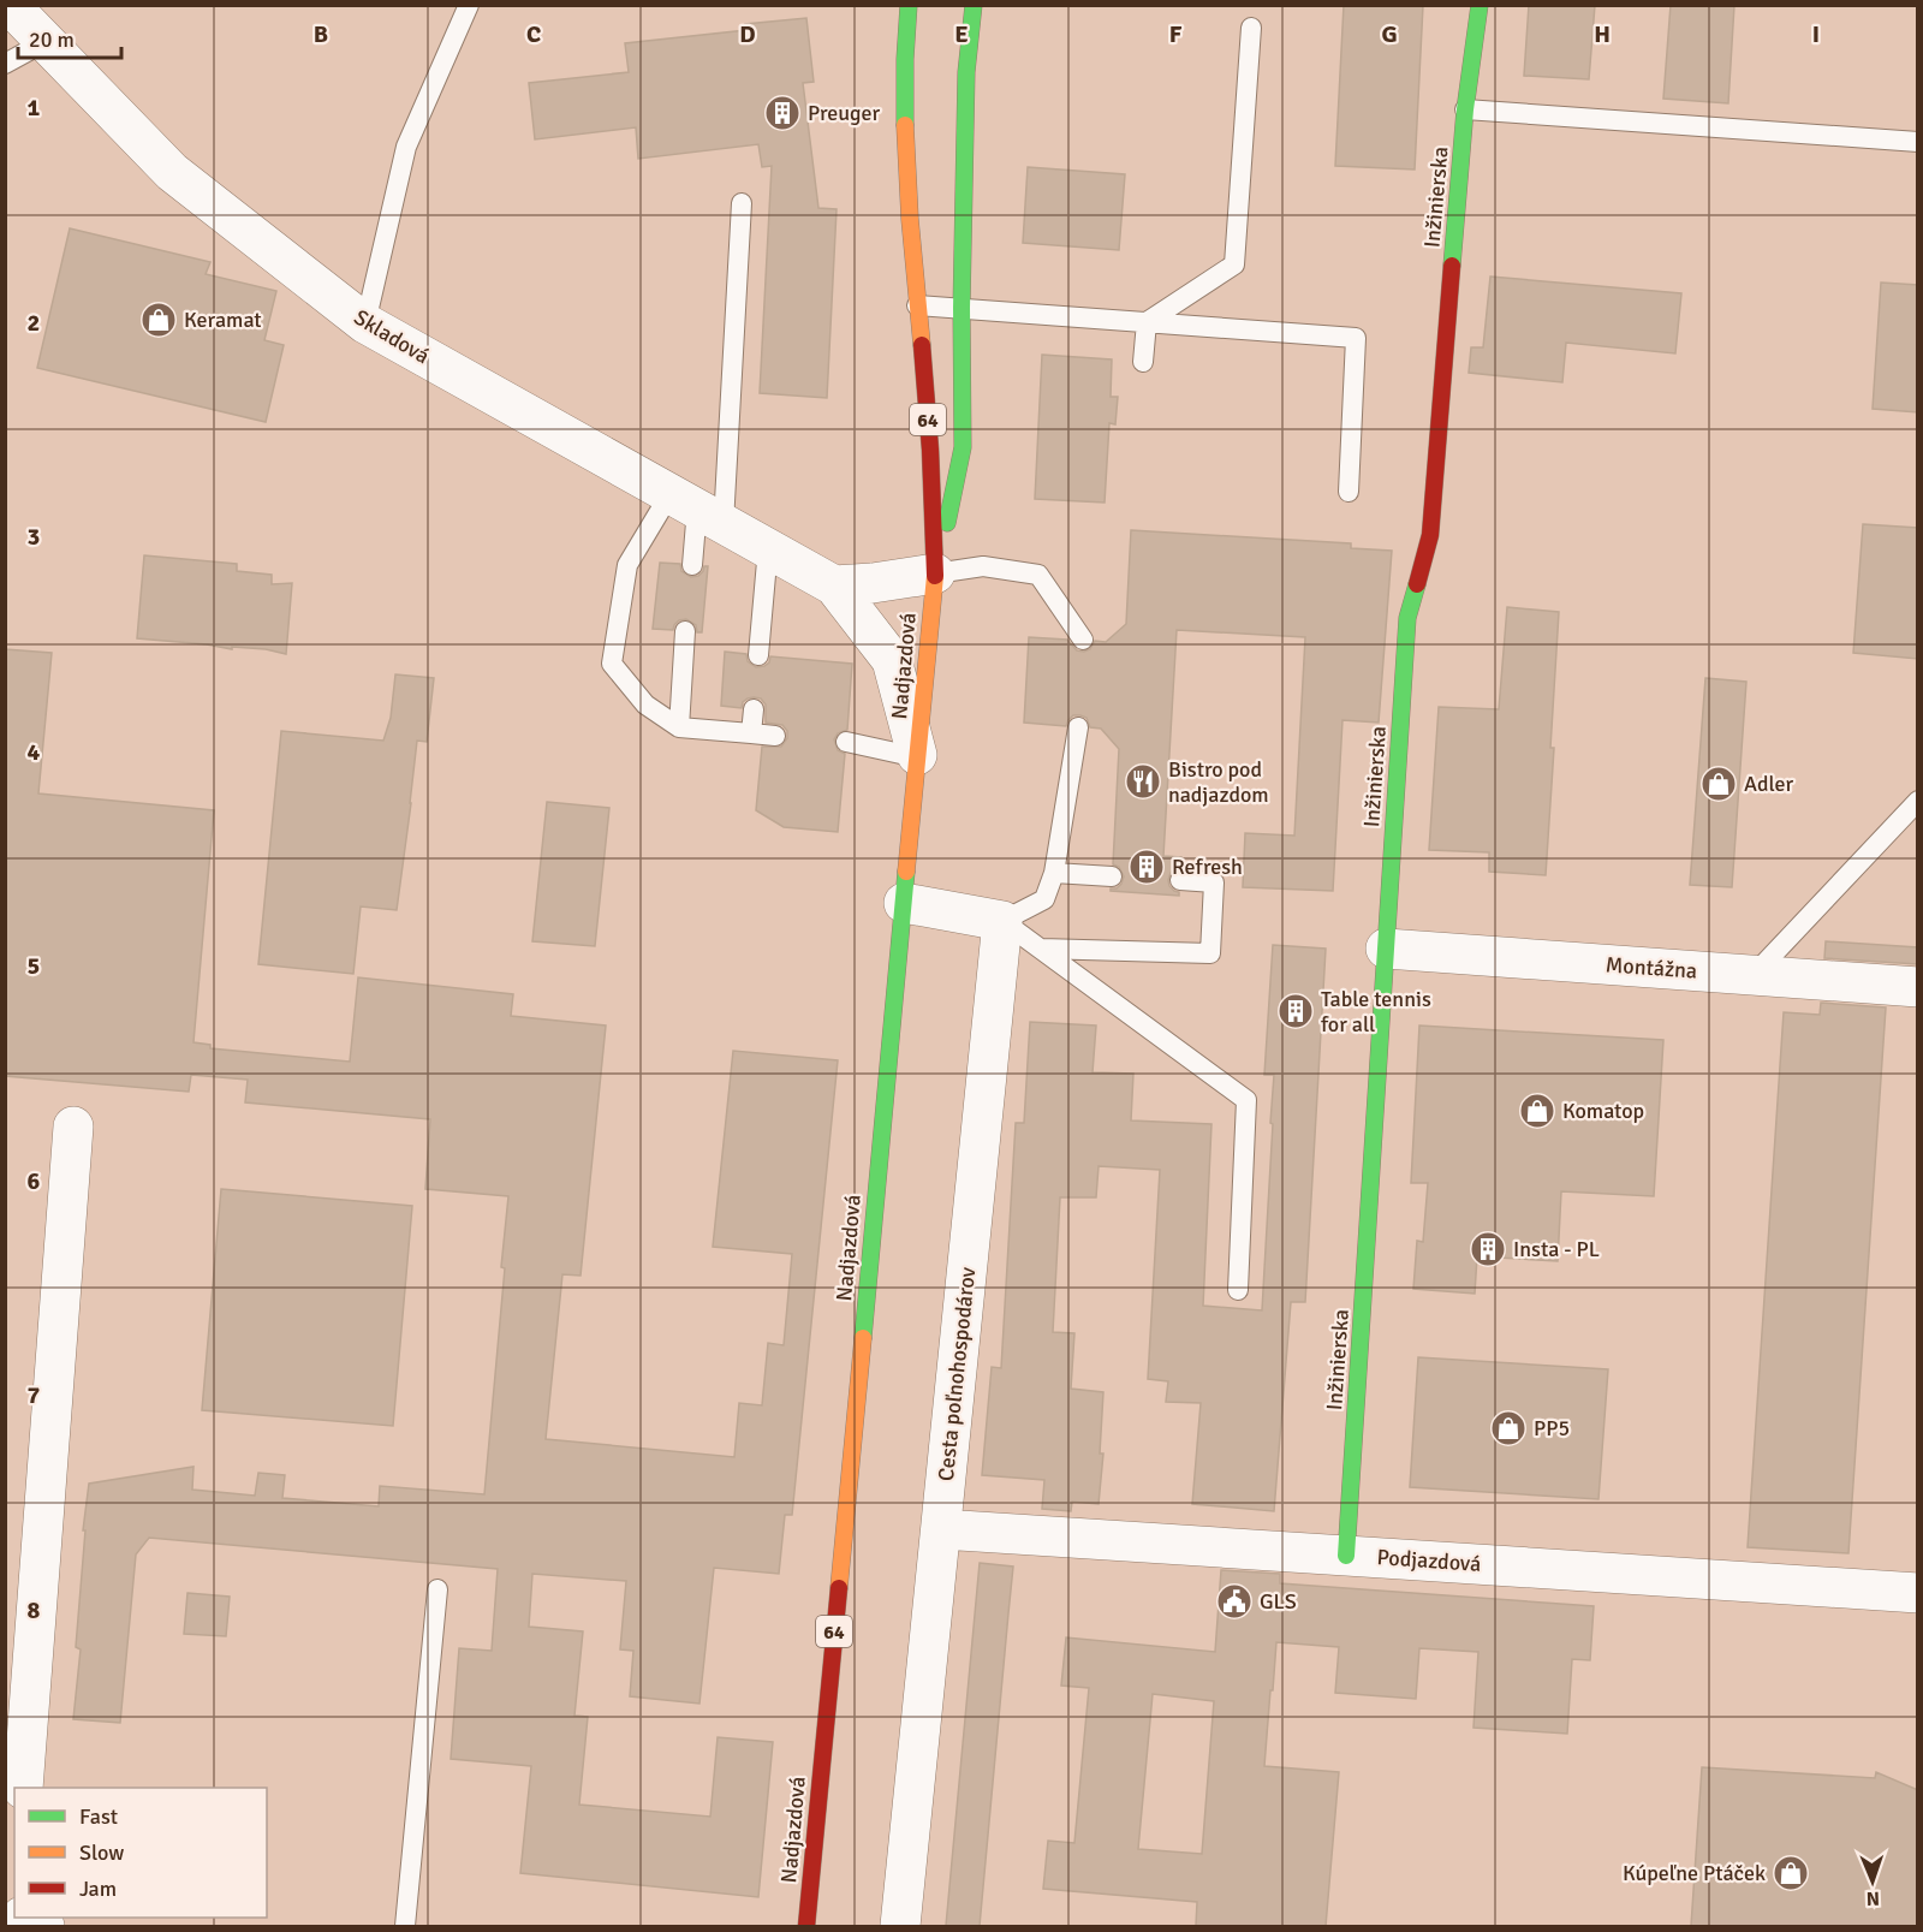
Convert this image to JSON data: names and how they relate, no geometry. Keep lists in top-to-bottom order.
{
  "streets": {
    "main road": ["Inžinierska", "64", "Nadjazdová"],
    "street": [
      "Skladová",
      "Montážna",
      "Cesta poľnohospodárov",
      "Podjazdová"
    ]
  },
  "crossings": [
    ["Inžinierska", "Montážna"],
    ["Inžinierska", "Podjazdová"],
    ["Skladová", "Nadjazdová"],
    ["Cesta poľnohospodárov", "Podjazdová"]
  ],
  "places": {
    "building": [
      "Preuger",
      "Refresh",
      "Table tennis for all",
      "Insta - PL"
    ],
    "shop": [
      "Keramat",
      "Adler",
      "Komatop",
      "PP5",
      "Kúpeľne Ptáček"
    ],
    "restaurant": ["Bistro pod nadjazdom"],
    "public building": ["GLS"]
  },
  "legend": ["Fast", "Slow", "Jam"],
  "scale_bar": "20 m",
  "north": "bottom",
  "grid": {
    "columns": [
      "B",
      "C",
      "D",
      "E",
      "F",
      "G",
      "H",
      "I"
    ],
    "rows": [
      "1",
      "2",
      "3",
      "4",
      "5",
      "6",
      "7",
      "8"
    ]
  }
}
